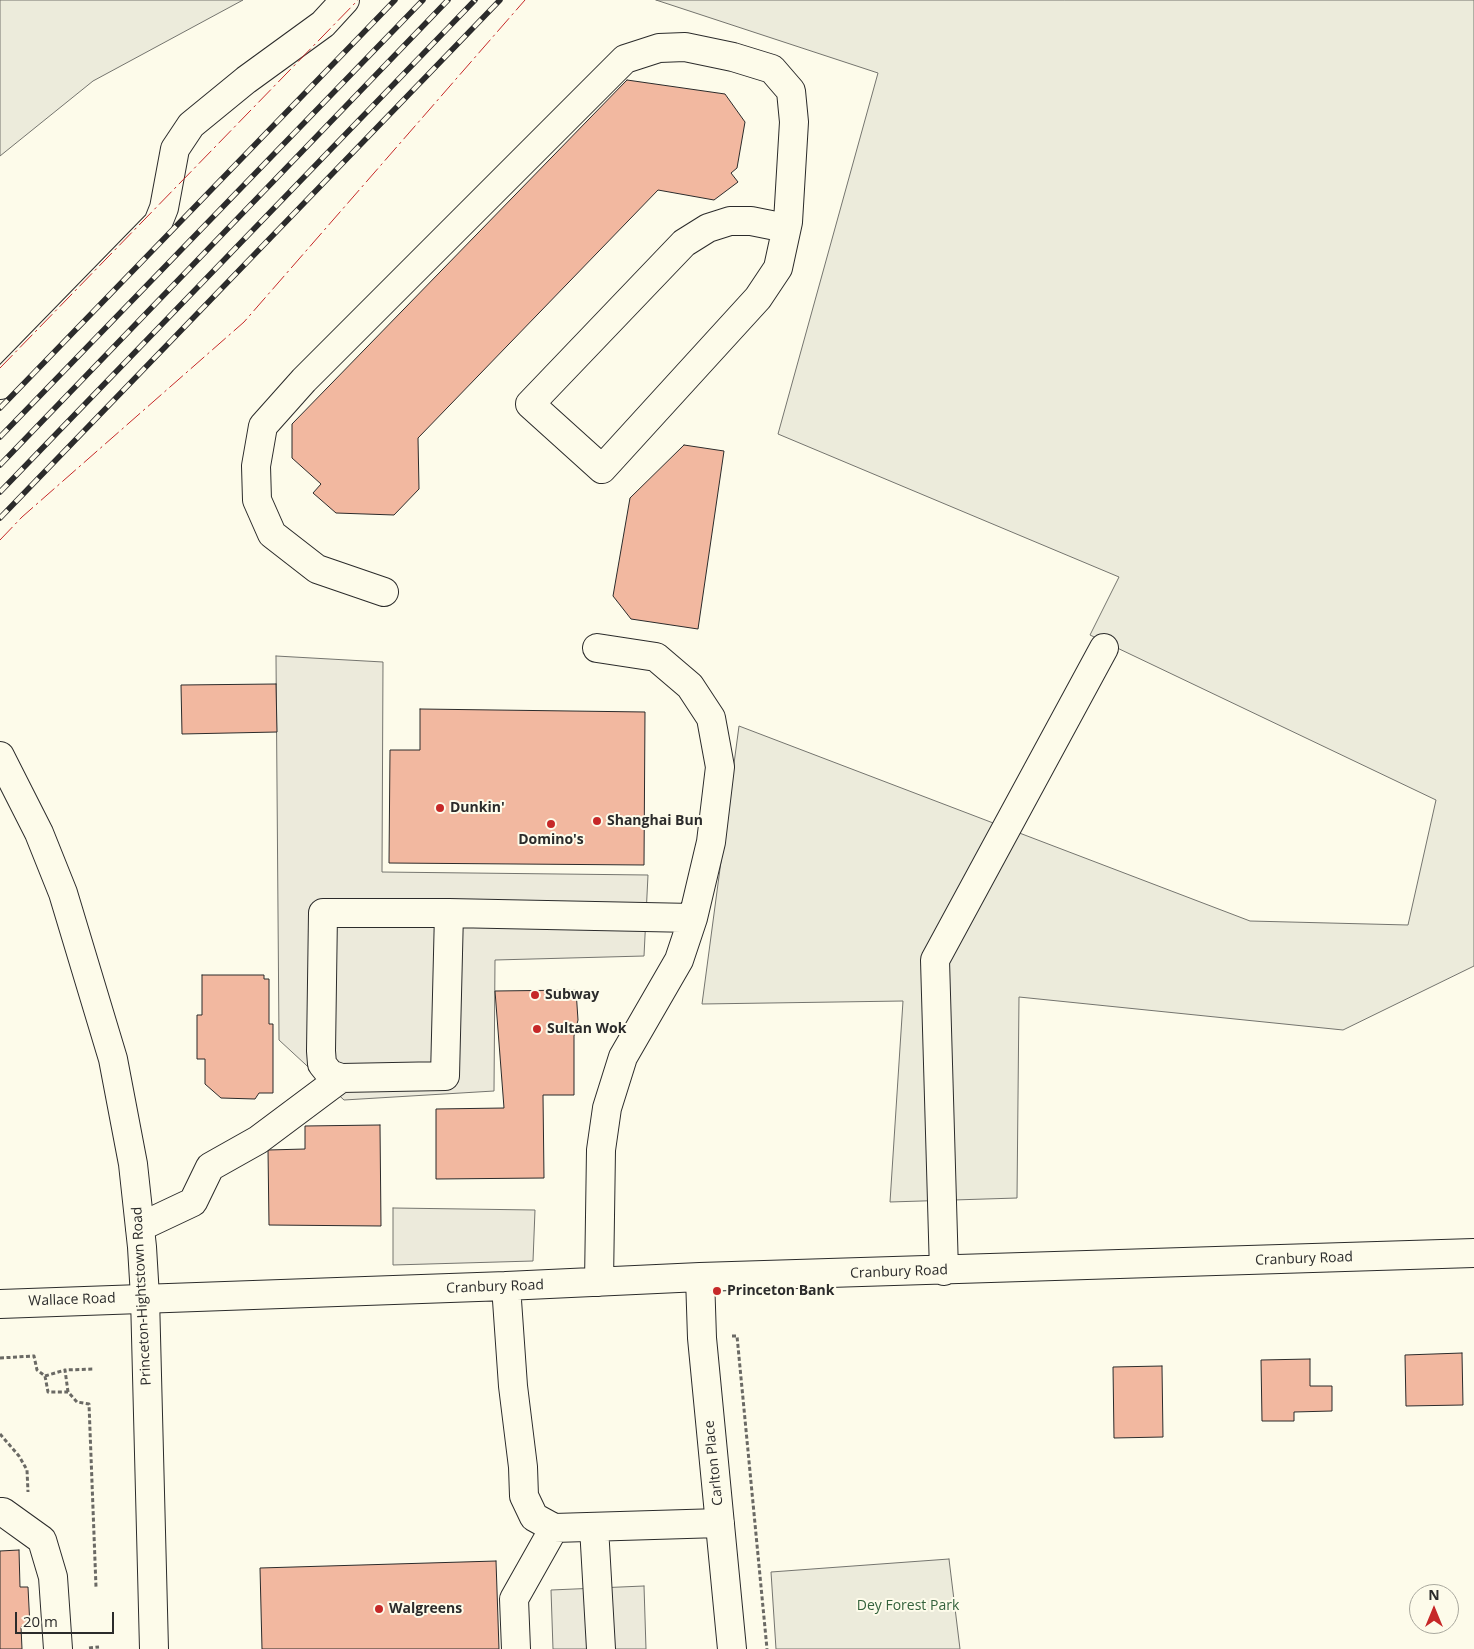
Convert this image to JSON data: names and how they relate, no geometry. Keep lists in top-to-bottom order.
{
  "streets": {
    "street": [
      "Cranbury Road",
      "Princeton-Hightstown Road",
      "Wallace Road",
      "Carlton Place"
    ]
  },
  "crossings": [
    ["Cranbury Road", "Princeton-Hightstown Road"],
    ["Cranbury Road", "Wallace Road"],
    ["Cranbury Road", "Carlton Place"],
    ["Princeton-Hightstown Road", "Wallace Road"]
  ],
  "parks": ["Dey Forest Park"],
  "places": [
    "Dunkin'",
    "Shanghai Bun",
    "Domino's",
    "Subway",
    "Sultan Wok",
    "Princeton Bank",
    "Walgreens"
  ],
  "scale_bar": "20 m",
  "north": "top"
}
